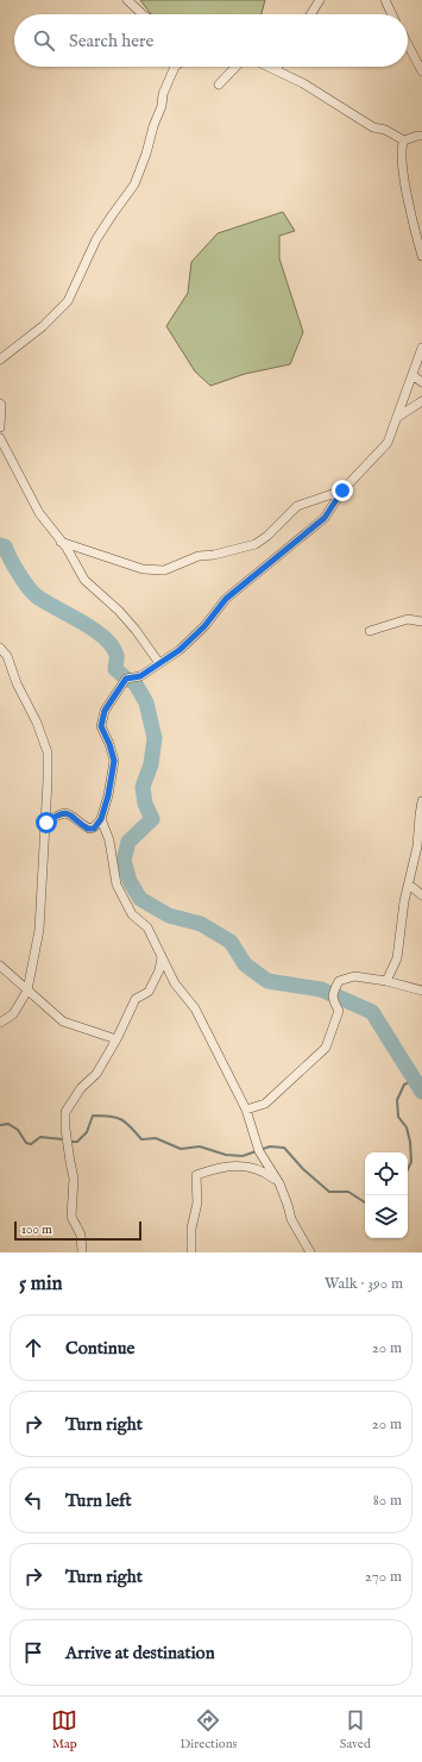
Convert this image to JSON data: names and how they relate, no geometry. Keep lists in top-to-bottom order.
{
  "scale_bar": "100 m",
  "page": {
    "search": "Search here",
    "scale": "100 m",
    "heading": ["5 min", "Walk · 390 m"],
    "list": [
      ["Continue", "20 m"],
      ["Turn right", "20 m"],
      ["Turn left", "80 m"],
      ["Turn right", "270 m"],
      "Arrive at destination"
    ],
    "nav": ["Map", "Directions", "Saved"]
  }
}
